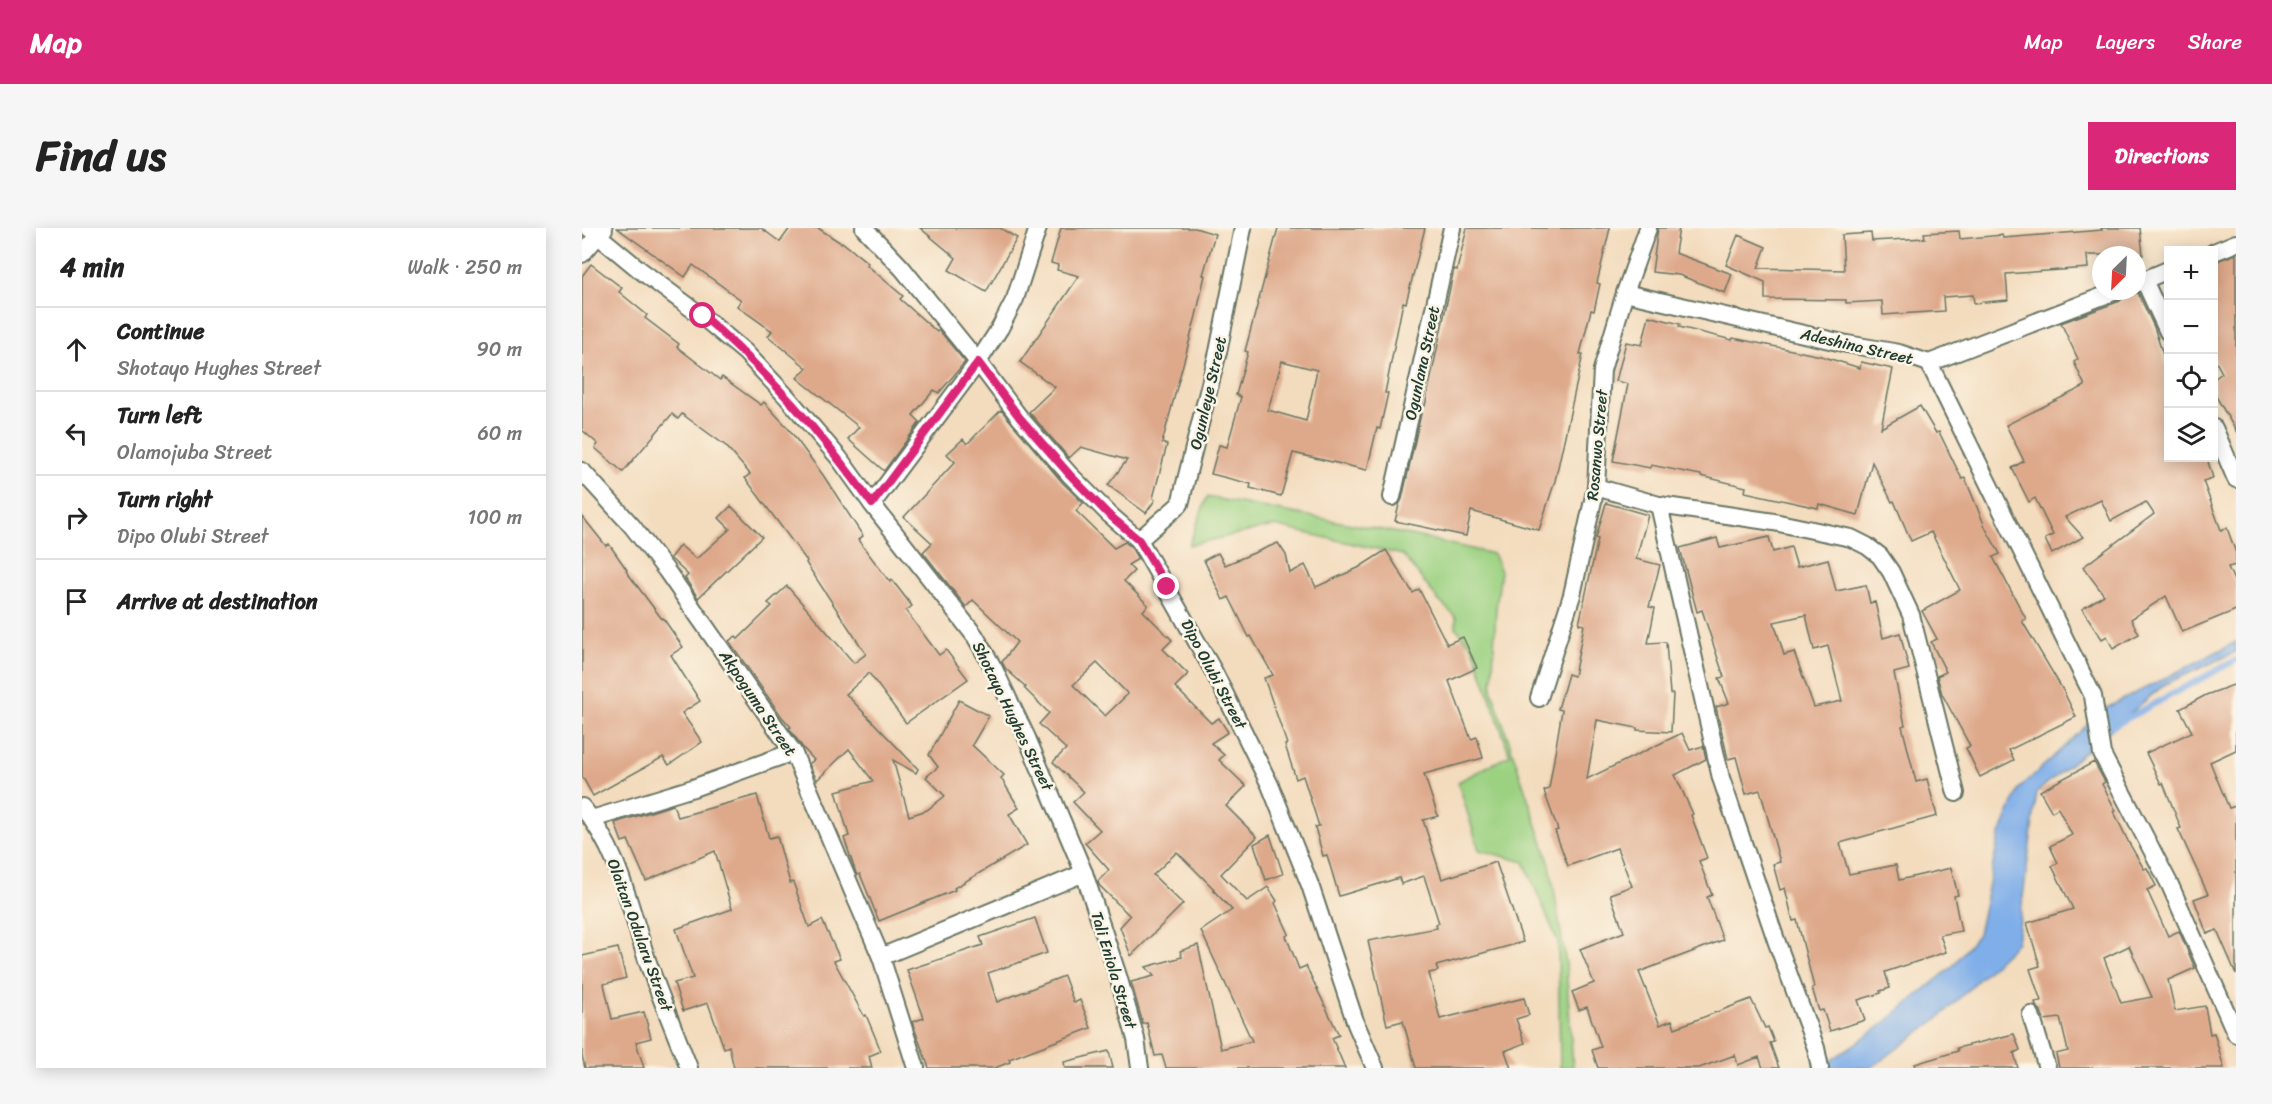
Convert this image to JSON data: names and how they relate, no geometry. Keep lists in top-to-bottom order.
{
  "streets": {
    "street": [
      "Adeshina Street",
      "Ogunlana Street",
      "Ogunleye Street",
      "Rosanwo Street",
      "Dipo Olubi Street",
      "Akpoguma Street",
      "Shotayo Hughes Street",
      "Olaitan Odularu Street",
      "Tali Eniola Street"
    ]
  },
  "crossings": [
    ["Adeshina Street", "Rosanwo Street"],
    ["Ogunleye Street", "Dipo Olubi Street"],
    ["Shotayo Hughes Street", "Tali Eniola Street"]
  ],
  "north": "bottom left",
  "page": {
    "header": "Map",
    "nav": ["Map", "Layers", "Share"],
    "title": "Find us",
    "buttons": "Directions",
    "heading": ["4 min", "Walk · 250 m"],
    "map_buttons": ["+", "−"],
    "list": [
      ["Continue", "Shotayo Hughes Street", "90 m"],
      ["Turn left", "Olamojuba Street", "60 m"],
      ["Turn right", "Dipo Olubi Street", "100 m"],
      "Arrive at destination"
    ]
  }
}
